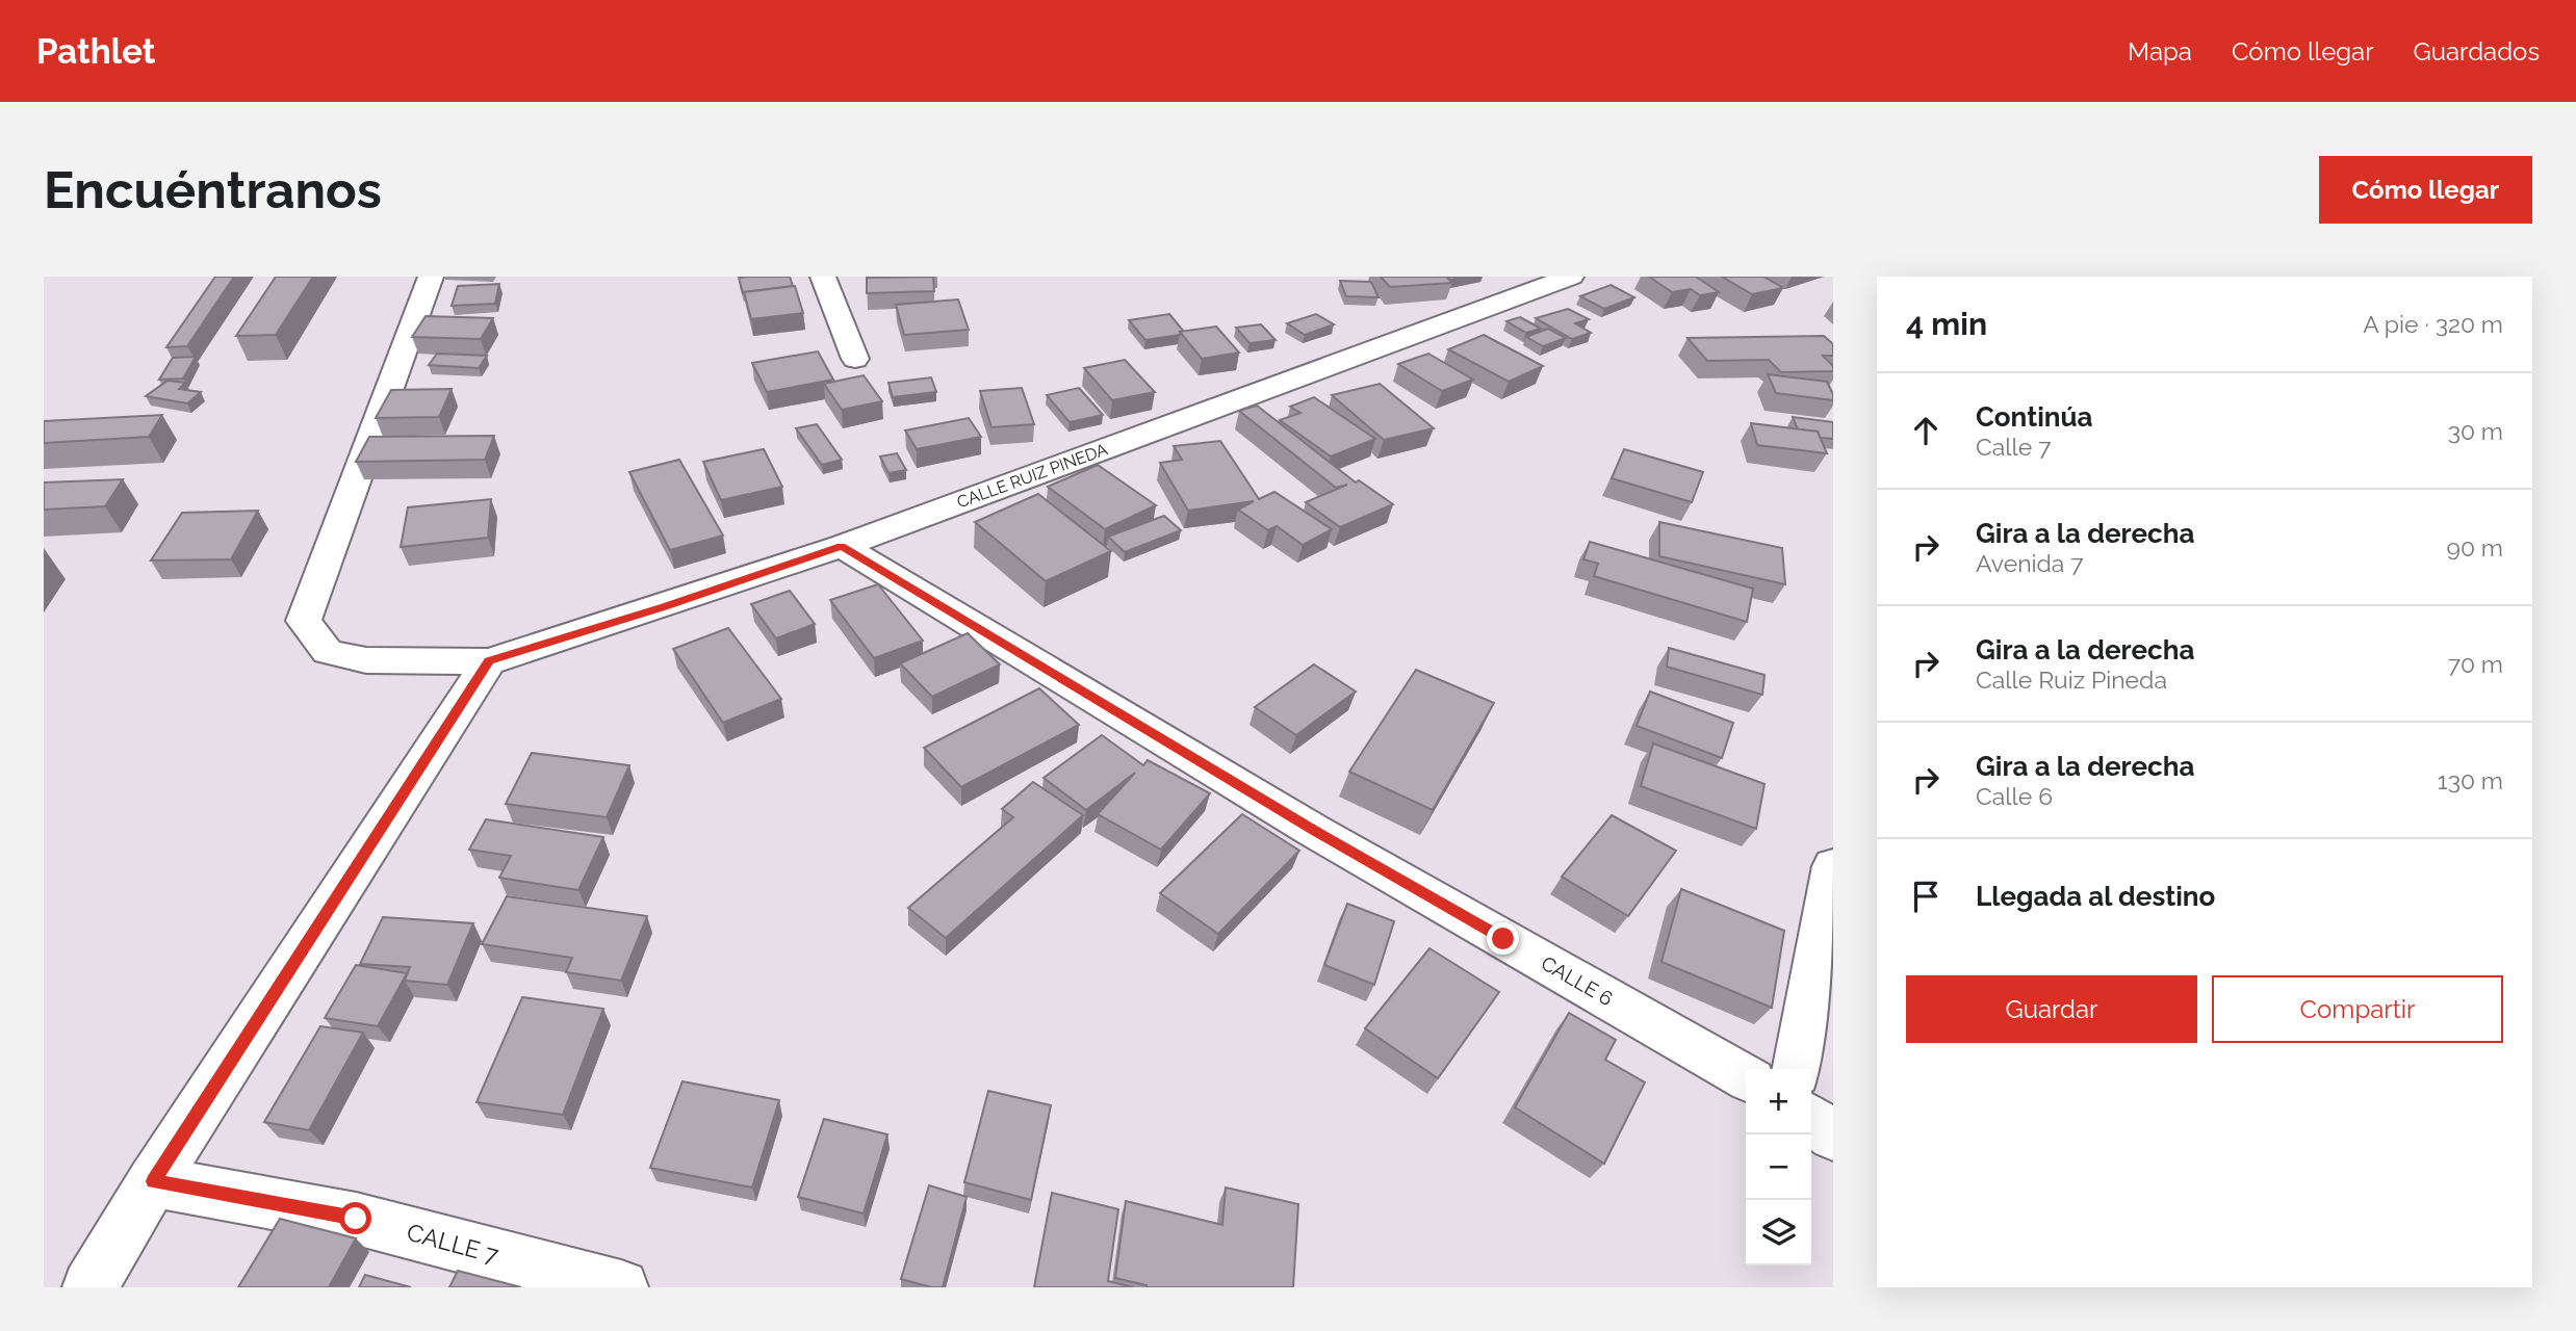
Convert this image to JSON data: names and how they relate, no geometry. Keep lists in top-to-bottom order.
{
  "streets": {
    "street": ["CALLE RUIZ PINEDA", "CALLE 6", "CALLE 7"]
  },
  "crossings": [
    ["CALLE RUIZ PINEDA", "CALLE 6"]
  ],
  "page": {
    "header": "Pathlet",
    "nav": ["Mapa", "Cómo llegar", "Guardados"],
    "buttons": [
      "Cómo llegar",
      ["Guardar", "Compartir"]
    ],
    "title": "Encuéntranos",
    "heading": ["4 min", "A pie · 320 m"],
    "list": [
      ["Continúa", "Calle 7", "30 m"],
      ["Gira a la derecha", "Avenida 7", "90 m"],
      ["Gira a la derecha", "Calle Ruiz Pineda", "70 m"],
      ["Gira a la derecha", "Calle 6", "130 m"],
      "Llegada al destino"
    ],
    "map_buttons": ["+", "−"]
  }
}
